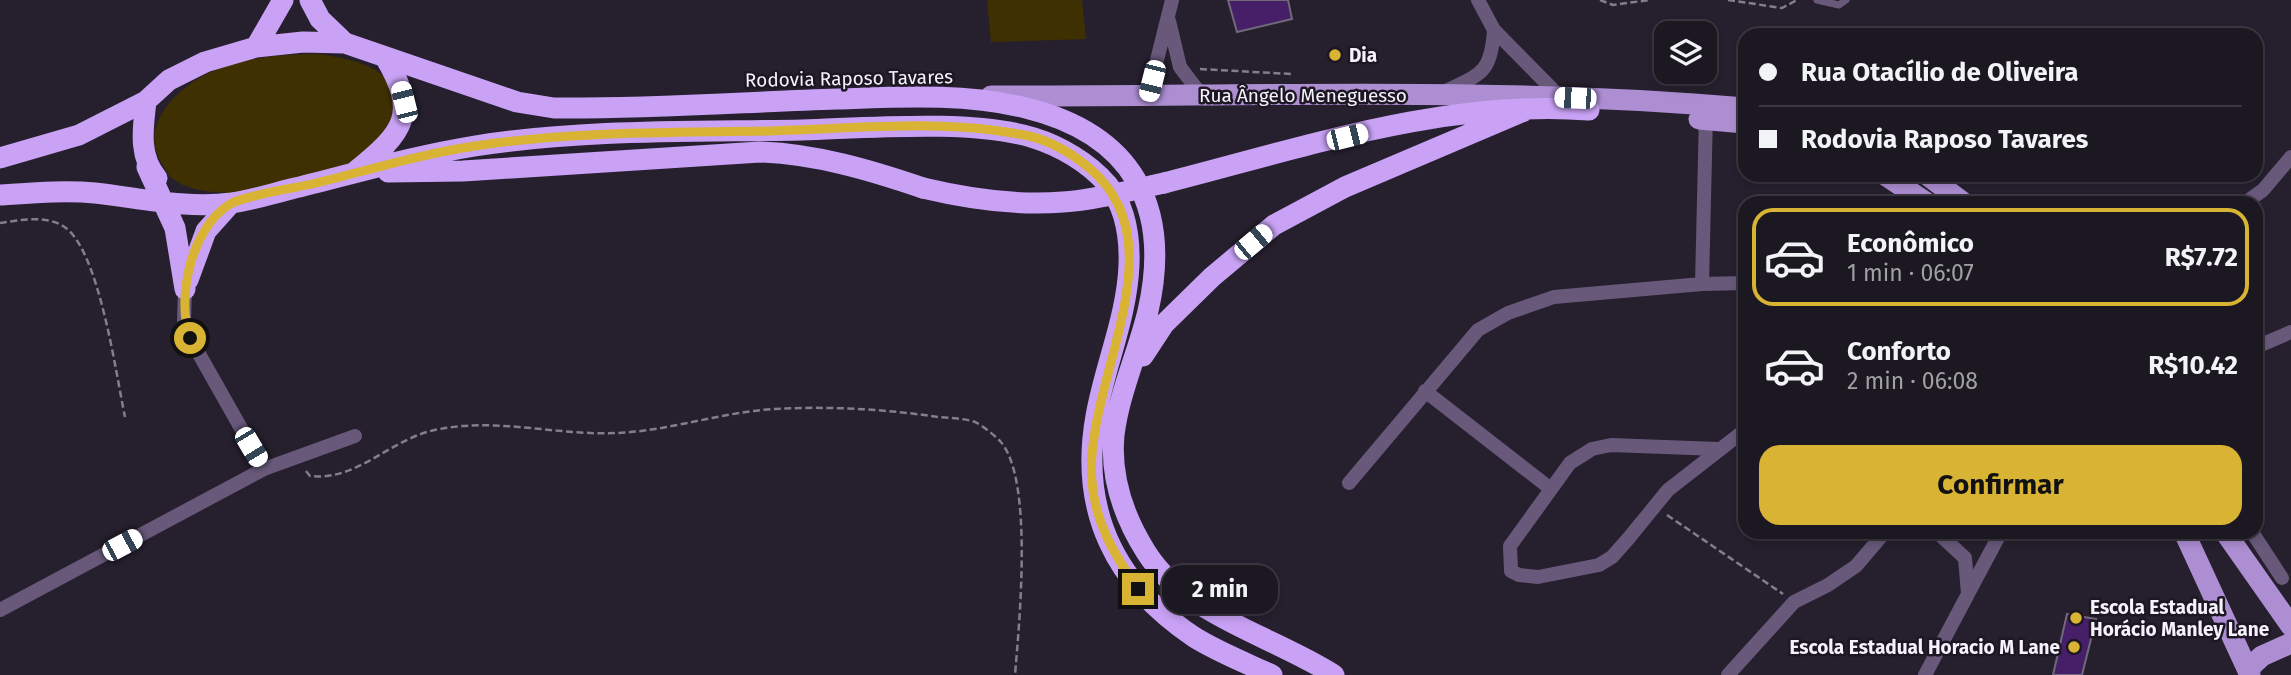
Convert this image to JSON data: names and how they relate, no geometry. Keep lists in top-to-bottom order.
{
  "streets": {
    "highway": ["Rodovia Raposo Tavares"],
    "main road": ["Rua Ângelo Meneguesso"]
  },
  "crossings": [
    ["Rodovia Raposo Tavares", "Rua Ângelo Meneguesso"]
  ],
  "places": ["Dia", "Escola Estadual Horácio Manley Lane", "Escola Estadual Horacio M Lane"],
  "page": {
    "banner": ["Rua Otacílio de Oliveira", "Rodovia Raposo Tavares"],
    "list": [
      {
        "name": "Econômico",
        "note": "1 min · 06:07",
        "value": "R$7.72"
      },
      {
        "name": "Conforto",
        "note": "2 min · 06:08",
        "value": "R$10.42"
      }
    ],
    "buttons": "Confirmar",
    "bubble": "2 min"
  }
}
